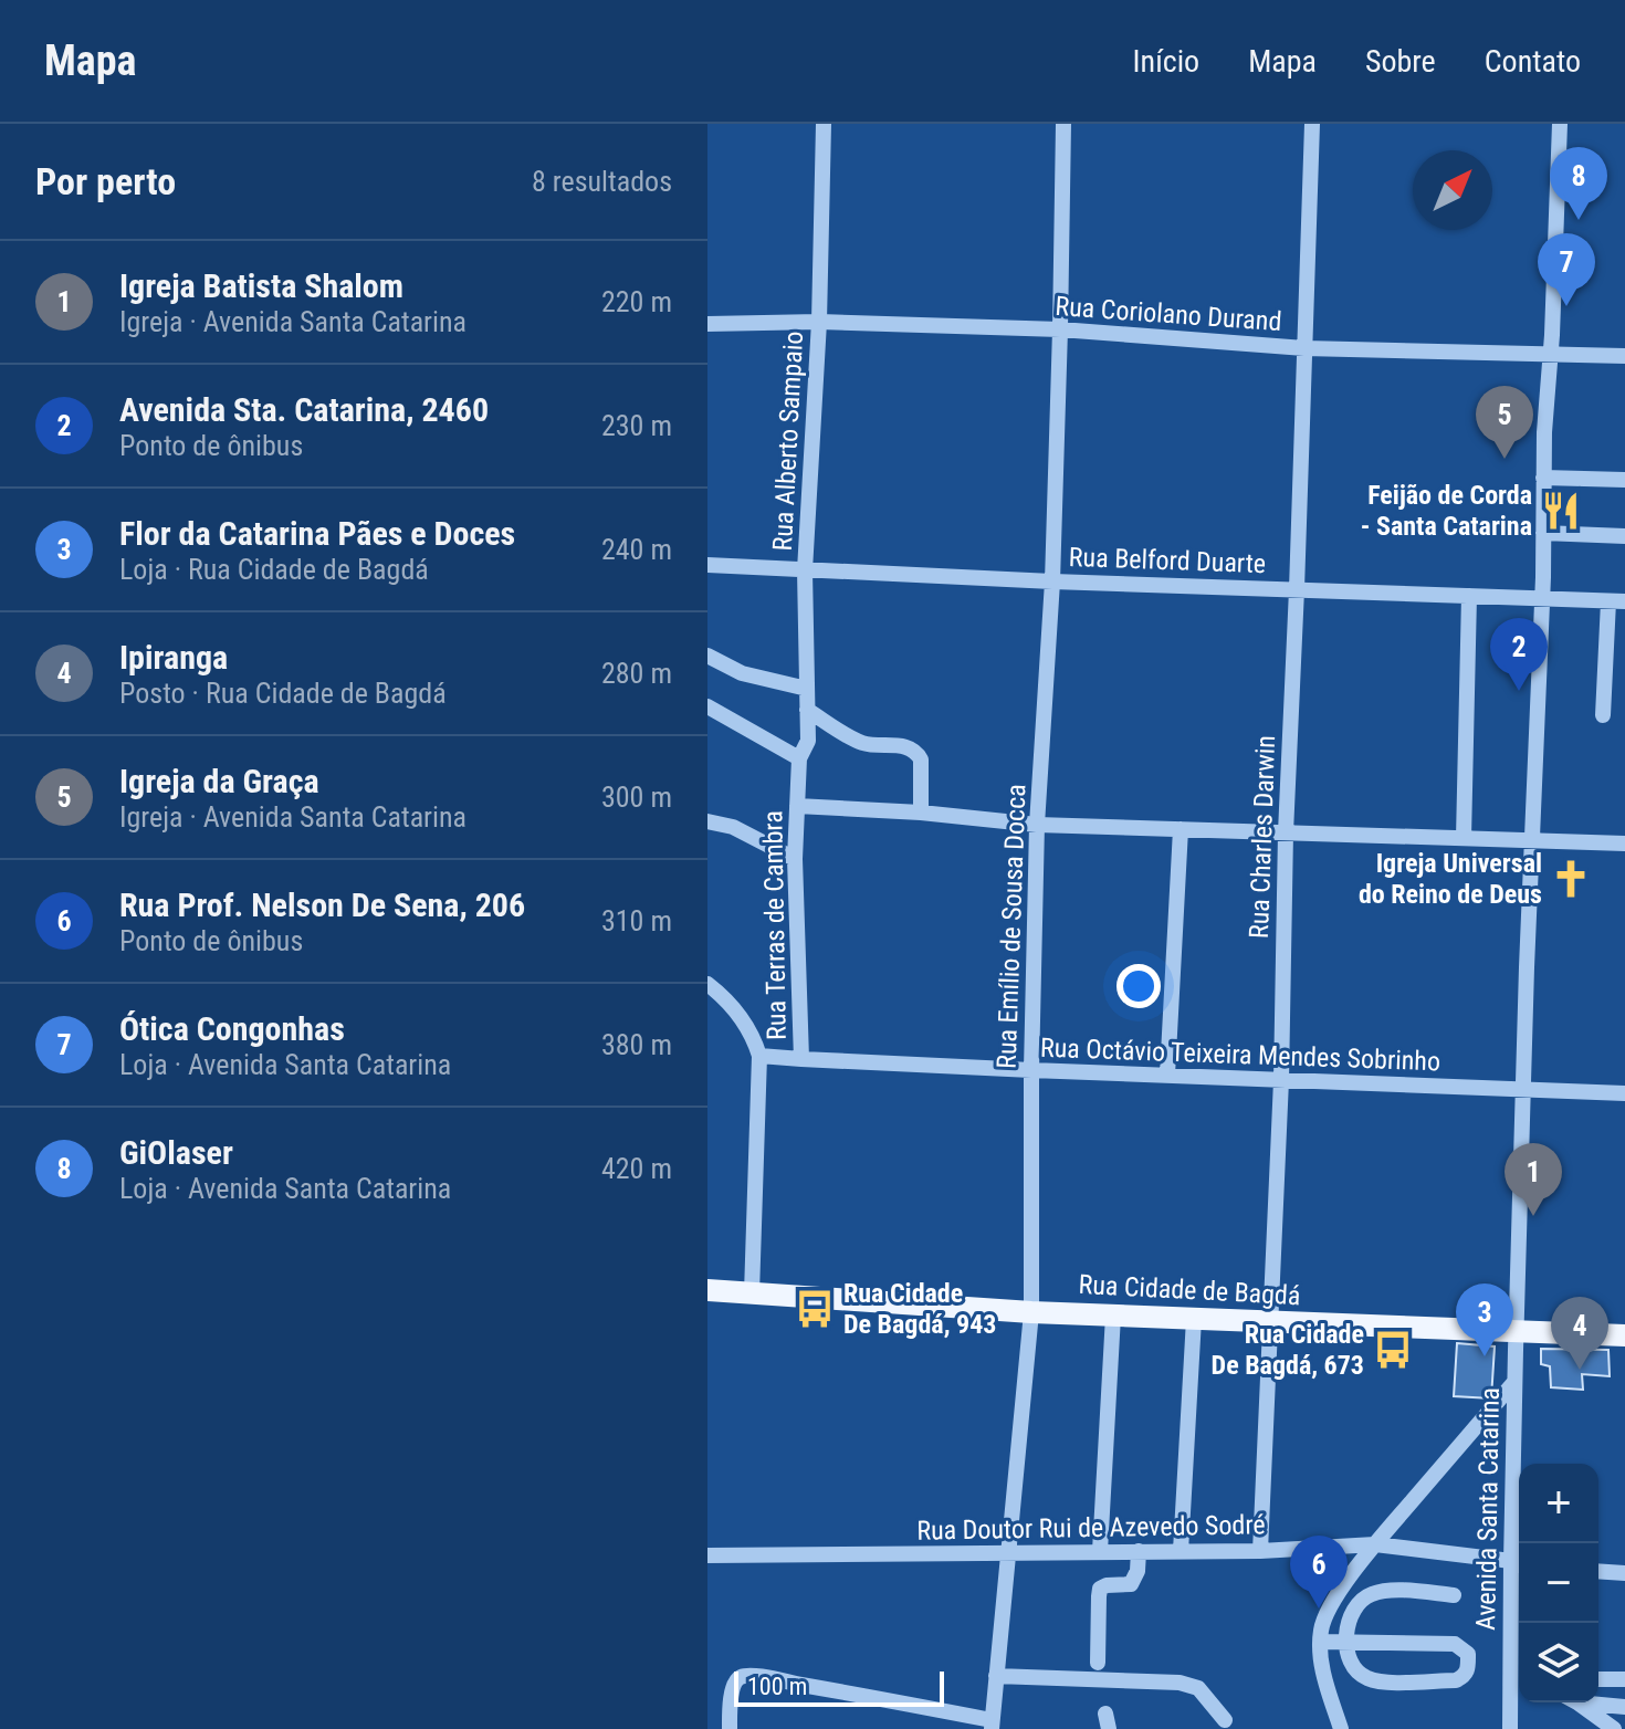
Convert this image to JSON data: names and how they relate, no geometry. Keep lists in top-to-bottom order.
{
  "streets": {
    "main road": ["Rua Cidade de Bagdá"],
    "street": [
      "Rua Coriolano Durand",
      "Rua Alberto Sampaio",
      "Rua Belford Duarte",
      "Rua Charles Darwin",
      "Rua Terras de Cambra",
      "Rua Emílio de Sousa Docca",
      "Rua Octávio Teixeira Mendes Sobrinho",
      "Avenida Santa Catarina",
      "Rua Doutor Rui de Azevedo Sodré"
    ]
  },
  "crossings": [
    ["Rua Coriolano Durand", "Rua Alberto Sampaio"],
    ["Rua Coriolano Durand", "Rua Charles Darwin"],
    ["Rua Coriolano Durand", "Rua Emílio de Sousa Docca"],
    ["Rua Coriolano Durand", "Avenida Santa Catarina"],
    ["Rua Alberto Sampaio", "Rua Belford Duarte"],
    ["Rua Alberto Sampaio", "Rua Terras de Cambra"],
    ["Rua Belford Duarte", "Rua Charles Darwin"],
    ["Rua Belford Duarte", "Rua Emílio de Sousa Docca"],
    ["Rua Belford Duarte", "Avenida Santa Catarina"],
    ["Rua Charles Darwin", "Rua Octávio Teixeira Mendes Sobrinho"],
    ["Rua Charles Darwin", "Rua Cidade de Bagdá"],
    ["Rua Charles Darwin", "Rua Doutor Rui de Azevedo Sodré"],
    ["Rua Terras de Cambra", "Rua Octávio Teixeira Mendes Sobrinho"],
    ["Rua Terras de Cambra", "Rua Cidade de Bagdá"],
    ["Rua Emílio de Sousa Docca", "Rua Octávio Teixeira Mendes Sobrinho"],
    ["Rua Emílio de Sousa Docca", "Rua Cidade de Bagdá"],
    ["Rua Emílio de Sousa Docca", "Rua Doutor Rui de Azevedo Sodré"],
    ["Rua Octávio Teixeira Mendes Sobrinho", "Avenida Santa Catarina"],
    ["Rua Cidade de Bagdá", "Avenida Santa Catarina"],
    ["Avenida Santa Catarina", "Rua Doutor Rui de Azevedo Sodré"]
  ],
  "places": {
    "restaurant": ["Feijão de Corda - Santa Catarina"],
    "church": ["Igreja Universal do Reino de Deus"],
    "bus stop": ["Rua Cidade De Bagdá, 943", "Rua Cidade De Bagdá, 673"]
  },
  "scale_bar": "100 m",
  "north": "top right",
  "page": {
    "header": "Mapa",
    "nav": [
      "Início",
      "Mapa",
      "Sobre",
      "Contato"
    ],
    "heading": ["Por perto", "8 resultados"],
    "pins": [
      "8",
      "7",
      "5",
      "2",
      "1",
      "3",
      "4",
      "6"
    ],
    "list": [
      {
        "mark": "1",
        "name": "Igreja Batista Shalom",
        "note": "Igreja · Avenida Santa Catarina",
        "value": "220 m"
      },
      {
        "mark": "2",
        "name": "Avenida Sta. Catarina, 2460",
        "note": "Ponto de ônibus",
        "value": "230 m"
      },
      {
        "mark": "3",
        "name": "Flor da Catarina Pães e Doces",
        "note": "Loja · Rua Cidade de Bagdá",
        "value": "240 m"
      },
      {
        "mark": "4",
        "name": "Ipiranga",
        "note": "Posto · Rua Cidade de Bagdá",
        "value": "280 m"
      },
      {
        "mark": "5",
        "name": "Igreja da Graça",
        "note": "Igreja · Avenida Santa Catarina",
        "value": "300 m"
      },
      {
        "mark": "6",
        "name": "Rua Prof. Nelson De Sena, 206",
        "note": "Ponto de ônibus",
        "value": "310 m"
      },
      {
        "mark": "7",
        "name": "Ótica Congonhas",
        "note": "Loja · Avenida Santa Catarina",
        "value": "380 m"
      },
      {
        "mark": "8",
        "name": "GiOlaser",
        "note": "Loja · Avenida Santa Catarina",
        "value": "420 m"
      }
    ],
    "map_buttons": ["+", "−"],
    "scale": "100 m"
  }
}
